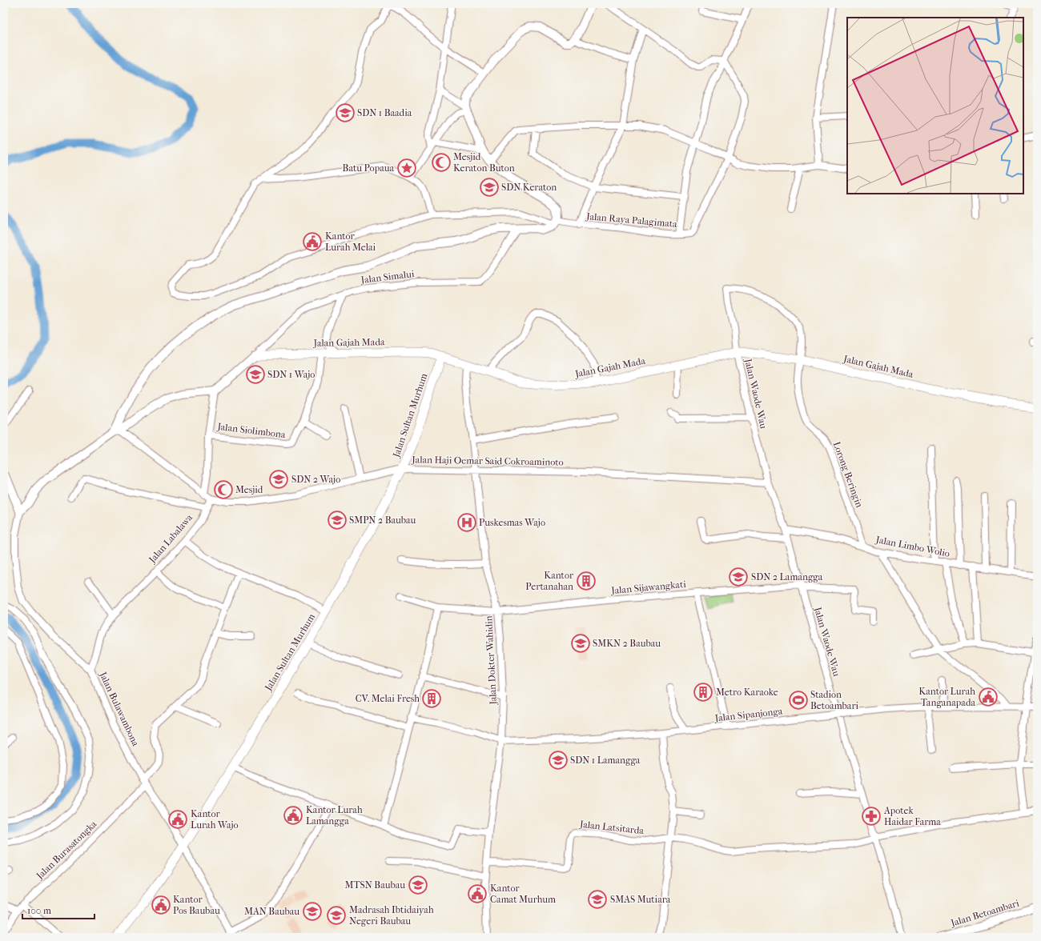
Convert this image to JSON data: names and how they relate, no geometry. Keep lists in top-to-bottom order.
{
  "streets": {
    "highway": ["Jalan Gajah Mada", "Jalan Sultan Murhum"],
    "main road": ["Jalan Betoambari"],
    "street": [
      "Jalan Raya Palagimata",
      "Jalan Simalui",
      "Jalan Waode Wau",
      "Jalan Siolimbona",
      "Jalan Haji Oemar Said Cokroaminoto",
      "Lorong Beringin",
      "Jalan Labalawa",
      "Jalan Limbo Wolio",
      "Jalan Sijawangkati",
      "Jalan Dokter Wahidin",
      "Jalan Bulawambona",
      "Jalan Sipanjonga",
      "Jalan Latsitarda",
      "Jalan Burasatongka"
    ]
  },
  "crossings": [
    ["Jalan Simalui", "Jalan Gajah Mada"],
    ["Jalan Gajah Mada", "Jalan Waode Wau"],
    ["Jalan Gajah Mada", "Jalan Sultan Murhum"],
    ["Jalan Gajah Mada", "Jalan Siolimbona"],
    ["Jalan Gajah Mada", "Lorong Beringin"],
    ["Jalan Gajah Mada", "Jalan Dokter Wahidin"],
    ["Jalan Waode Wau", "Jalan Haji Oemar Said Cokroaminoto"],
    ["Jalan Waode Wau", "Lorong Beringin"],
    ["Jalan Waode Wau", "Jalan Limbo Wolio"],
    ["Jalan Waode Wau", "Jalan Sijawangkati"],
    ["Jalan Waode Wau", "Jalan Sipanjonga"],
    ["Jalan Waode Wau", "Jalan Latsitarda"],
    ["Jalan Sultan Murhum", "Jalan Haji Oemar Said Cokroaminoto"],
    ["Jalan Sultan Murhum", "Jalan Bulawambona"],
    ["Jalan Haji Oemar Said Cokroaminoto", "Jalan Labalawa"],
    ["Jalan Haji Oemar Said Cokroaminoto", "Jalan Dokter Wahidin"],
    ["Lorong Beringin", "Jalan Limbo Wolio"],
    ["Jalan Labalawa", "Jalan Bulawambona"],
    ["Jalan Sijawangkati", "Jalan Dokter Wahidin"],
    ["Jalan Dokter Wahidin", "Jalan Sipanjonga"],
    ["Jalan Dokter Wahidin", "Jalan Latsitarda"],
    ["Jalan Bulawambona", "Jalan Burasatongka"]
  ],
  "places": {
    "school or university": [
      "SDN 1 Baadia",
      "SDN Keraton",
      "SDN 1 Wajo",
      "SDN 2 Wajo",
      "SMPN 2 Baubau",
      "SDN 2 Lamangga",
      "SMKN 2 Baubau",
      "SDN 1 Lamangga",
      "MTSN Baubau",
      "SMAS Mutiara",
      "MAN Baubau",
      "Madrasah Ibtidaiyah Negeri Baubau"
    ],
    "mosque": ["Mesjid Keraton Buton", "Mesjid"],
    "place": ["Batu Popaua"],
    "public building": [
      "Kantor Lurah Melai",
      "Kantor Lurah Tanganapada",
      "Kantor Lurah Lamangga",
      "Kantor Lurah Wajo",
      "Kantor Camat Murhum",
      "Kantor Pos Baubau"
    ],
    "hospital": ["Puskesmas Wajo"],
    "building": ["Kantor Pertanahan", "Metro Karaoke", "CV. Melai Fresh"],
    "sports": ["Stadion Betoambari"],
    "pharmacy": ["Apotek Haidar Farma"]
  },
  "scale_bar": "100 m"
}
